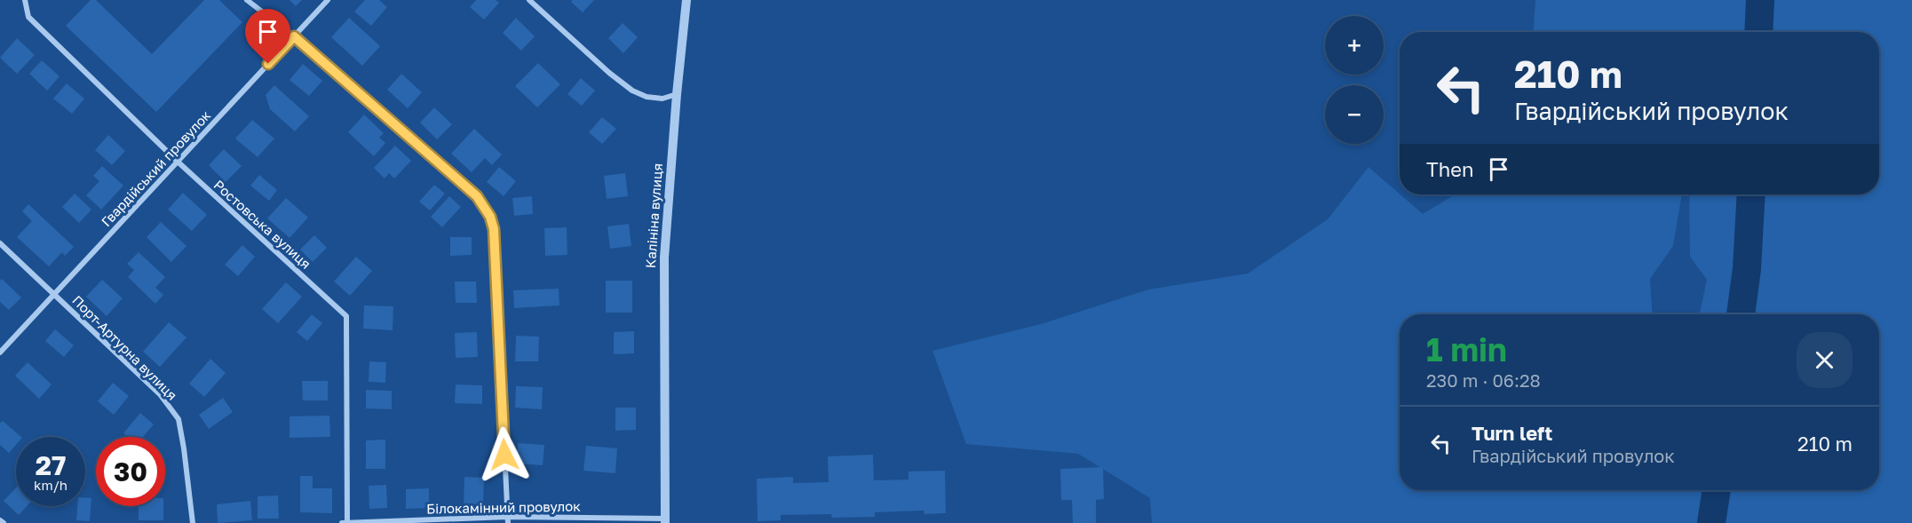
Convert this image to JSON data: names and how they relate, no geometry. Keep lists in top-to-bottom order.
{
  "streets": {
    "street": [
      "Гвардійський провулок",
      "Калініна вулиця",
      "Ростовська вулиця",
      "Порт-Артурна вулиця",
      "Білокамінний провулок"
    ]
  },
  "crossings": [
    ["Гвардійський провулок", "Ростовська вулиця"],
    ["Гвардійський провулок", "Порт-Артурна вулиця"],
    ["Калініна вулиця", "Білокамінний провулок"],
    ["Ростовська вулиця", "Білокамінний провулок"]
  ],
  "page": {
    "map_buttons": ["+", "−"],
    "turn": ["210 m", "Гвардійський провулок"],
    "then": "Then",
    "heading": ["1 min", "230 m · 06:28"],
    "list": [
      {
        "name": "Turn left",
        "note": "Гвардійський провулок",
        "value": "210 m"
      }
    ],
    "speed": "27 km/h",
    "limit": "30"
  }
}
